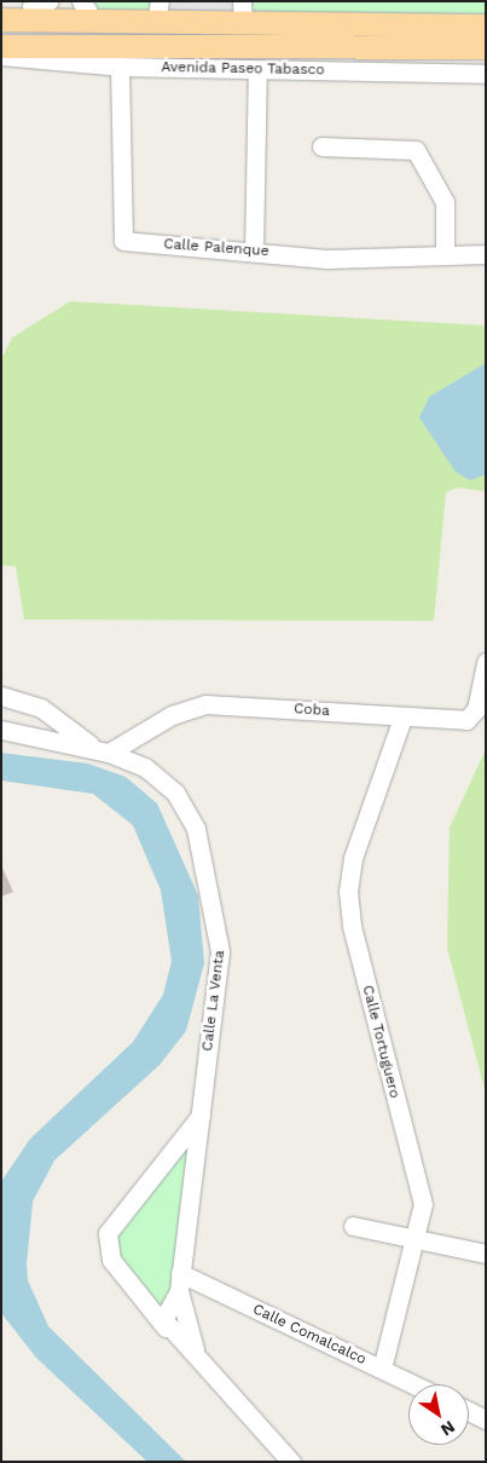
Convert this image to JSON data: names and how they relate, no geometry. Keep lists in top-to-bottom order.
{
  "streets": {
    "main road": ["Avenida Paseo Tabasco"],
    "street": [
      "Calle Palenque",
      "Coba",
      "Calle La Venta",
      "Calle Tortuguero",
      "Calle Comalcalco"
    ]
  },
  "crossings": [
    ["Avenida Paseo Tabasco", "Calle Palenque"],
    ["Coba", "Calle La Venta"],
    ["Coba", "Calle Tortuguero"],
    ["Calle La Venta", "Calle Comalcalco"],
    ["Calle Tortuguero", "Calle Comalcalco"]
  ],
  "north": "bottom right"
}
